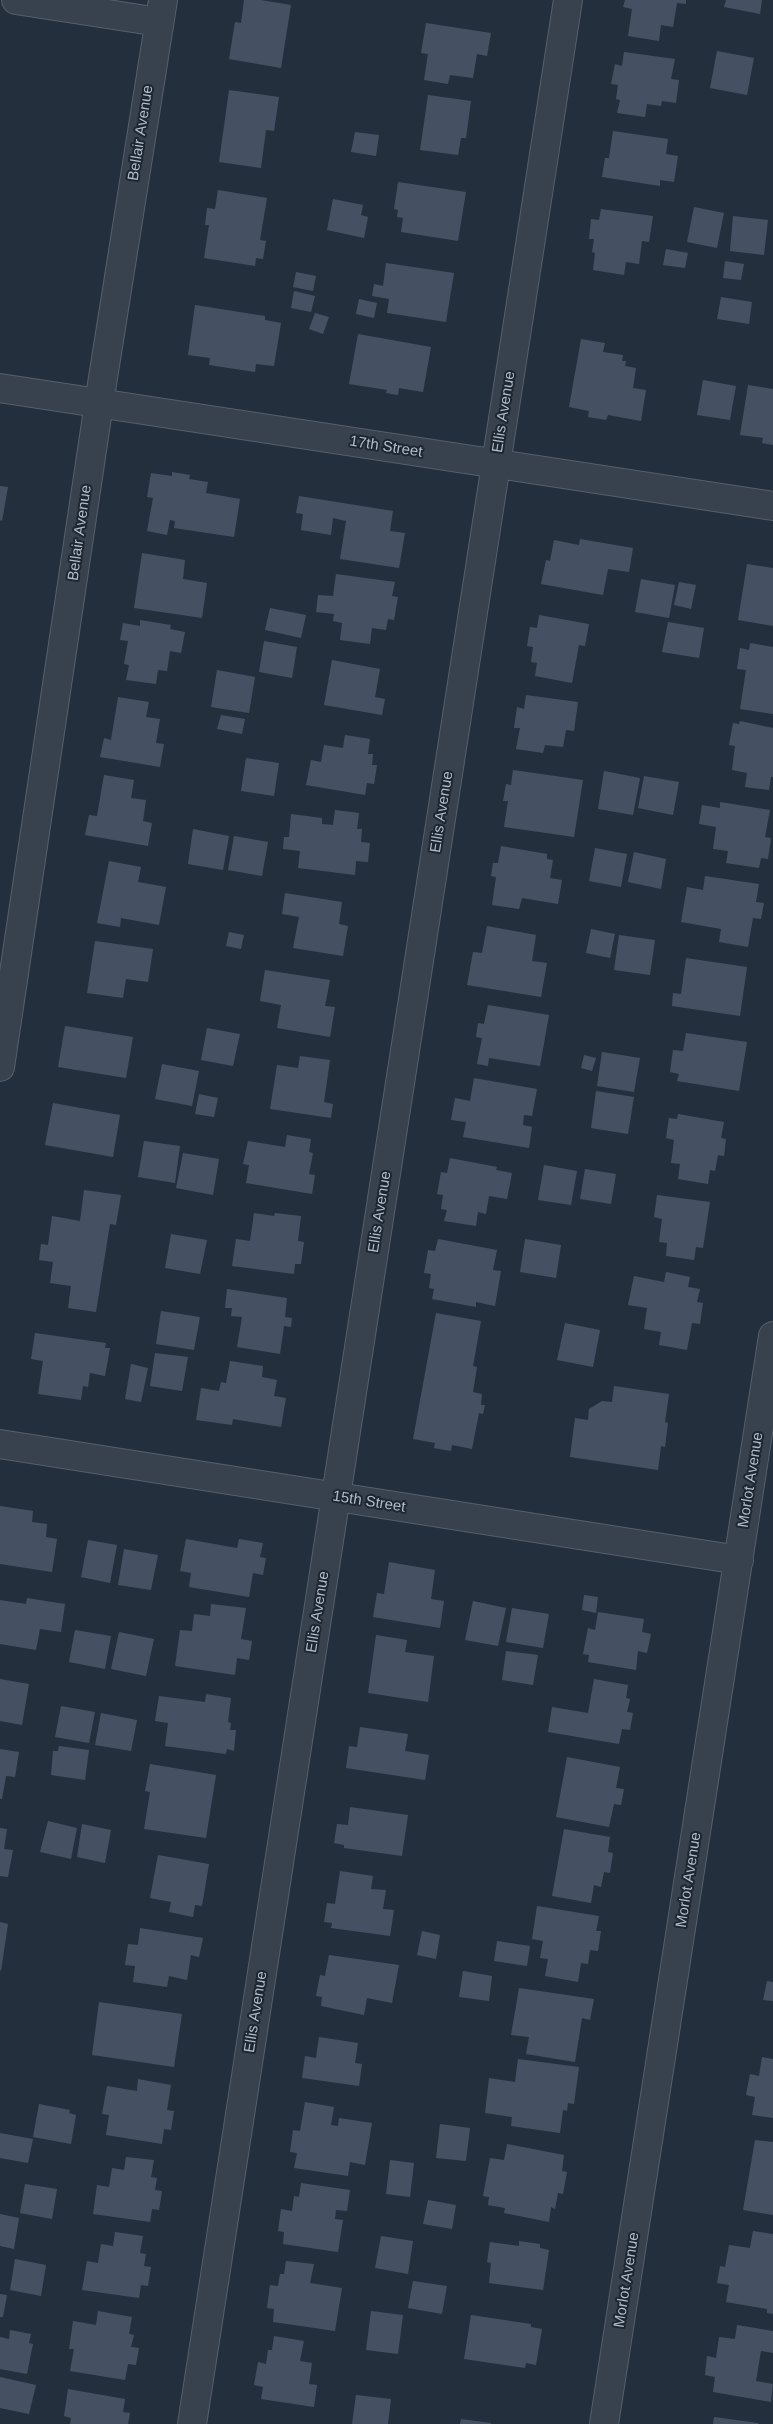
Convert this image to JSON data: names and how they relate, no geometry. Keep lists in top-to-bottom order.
{
  "streets": {
    "street": [
      "Bellair Avenue",
      "Ellis Avenue",
      "17th Street",
      "Morlot Avenue",
      "15th Street"
    ]
  },
  "crossings": [
    ["Bellair Avenue", "17th Street"],
    ["Ellis Avenue", "17th Street"],
    ["Ellis Avenue", "15th Street"],
    ["Morlot Avenue", "15th Street"]
  ]
}
